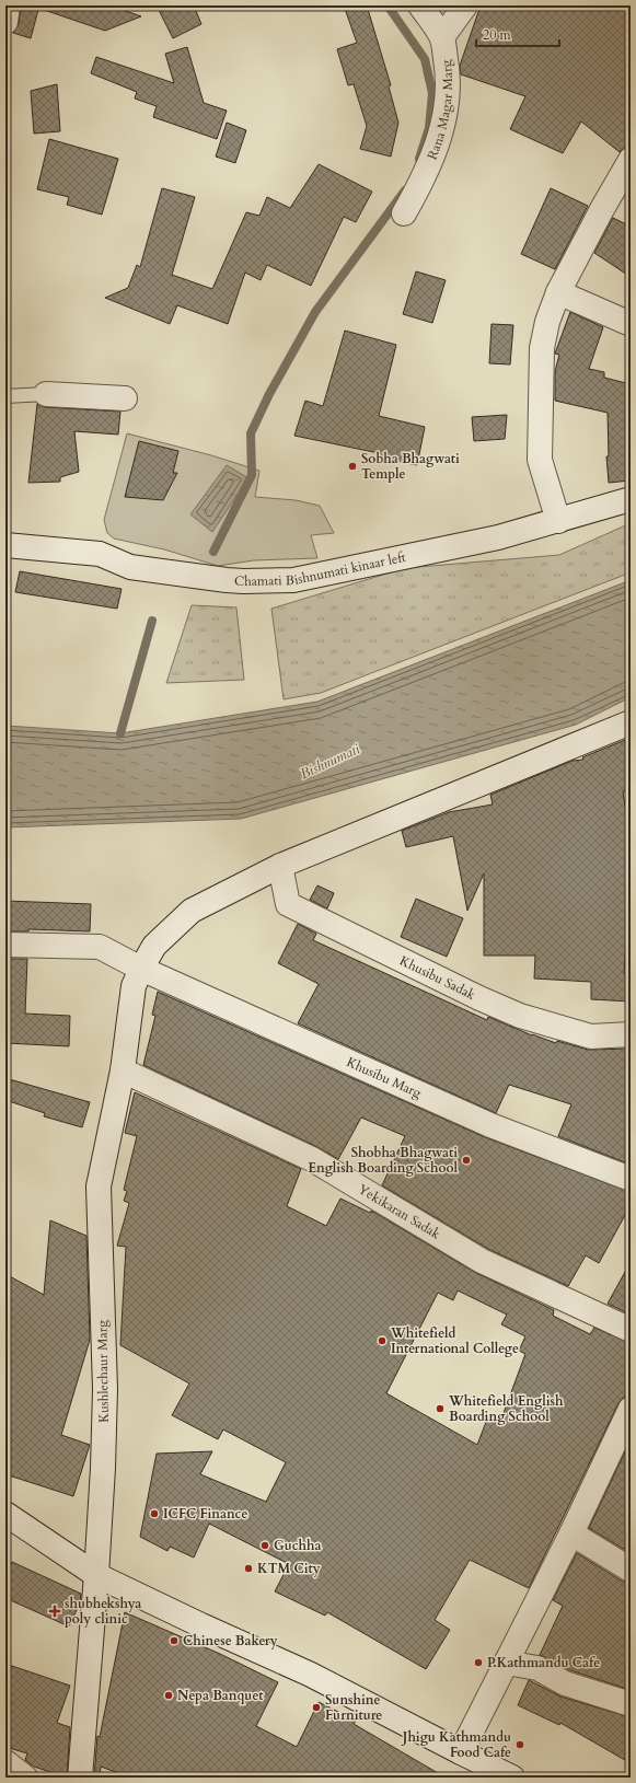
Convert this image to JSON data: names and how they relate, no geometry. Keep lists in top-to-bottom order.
{
  "streets": {
    "street": [
      "Rana Magar Marg",
      "Chamati Bishnumati kinaar left",
      "Khusibu Sadak",
      "Khusibu Marg",
      "Yekikaran Sadak",
      "Kushlechaur Marg"
    ]
  },
  "crossings": [
    ["Khusibu Sadak", "Kushlechaur Marg"],
    ["Khusibu Marg", "Kushlechaur Marg"],
    ["Yekikaran Sadak", "Kushlechaur Marg"]
  ],
  "water": ["Bishnumati"],
  "places": {
    "other": [
      "Sobha Bhagwati Temple",
      "Shobha Bhagwati English Boarding School",
      "Whitefield International College",
      "Whitefield English Boarding School",
      "ICFC Finance",
      "Guchha",
      "KTM City",
      "Chinese Bakery",
      "P.Kathmandu Cafe",
      "Nepa Banquet",
      "Sunshine Furniture",
      "Jhigu Kathmandu Food Cafe"
    ],
    "health": ["shubhekshya poly clinic"]
  },
  "scale_bar": "20 m"
}
